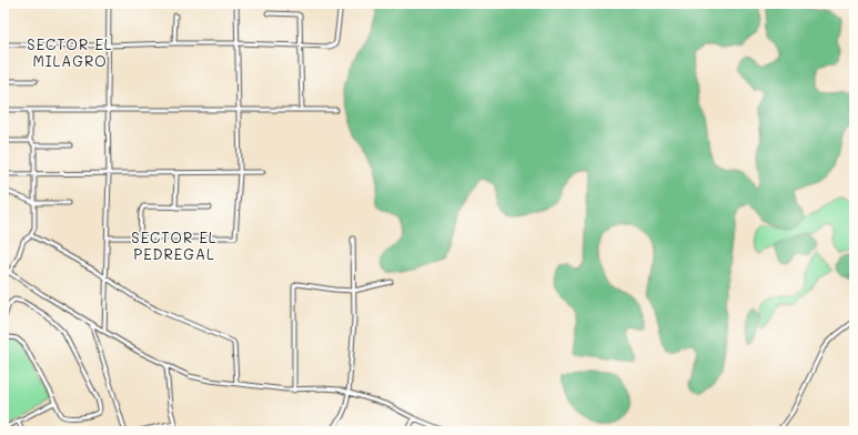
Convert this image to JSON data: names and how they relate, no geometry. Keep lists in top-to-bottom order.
{
  "districts": ["SECTOR EL MILAGRO", "SECTOR EL PEDREGAL"]
}
